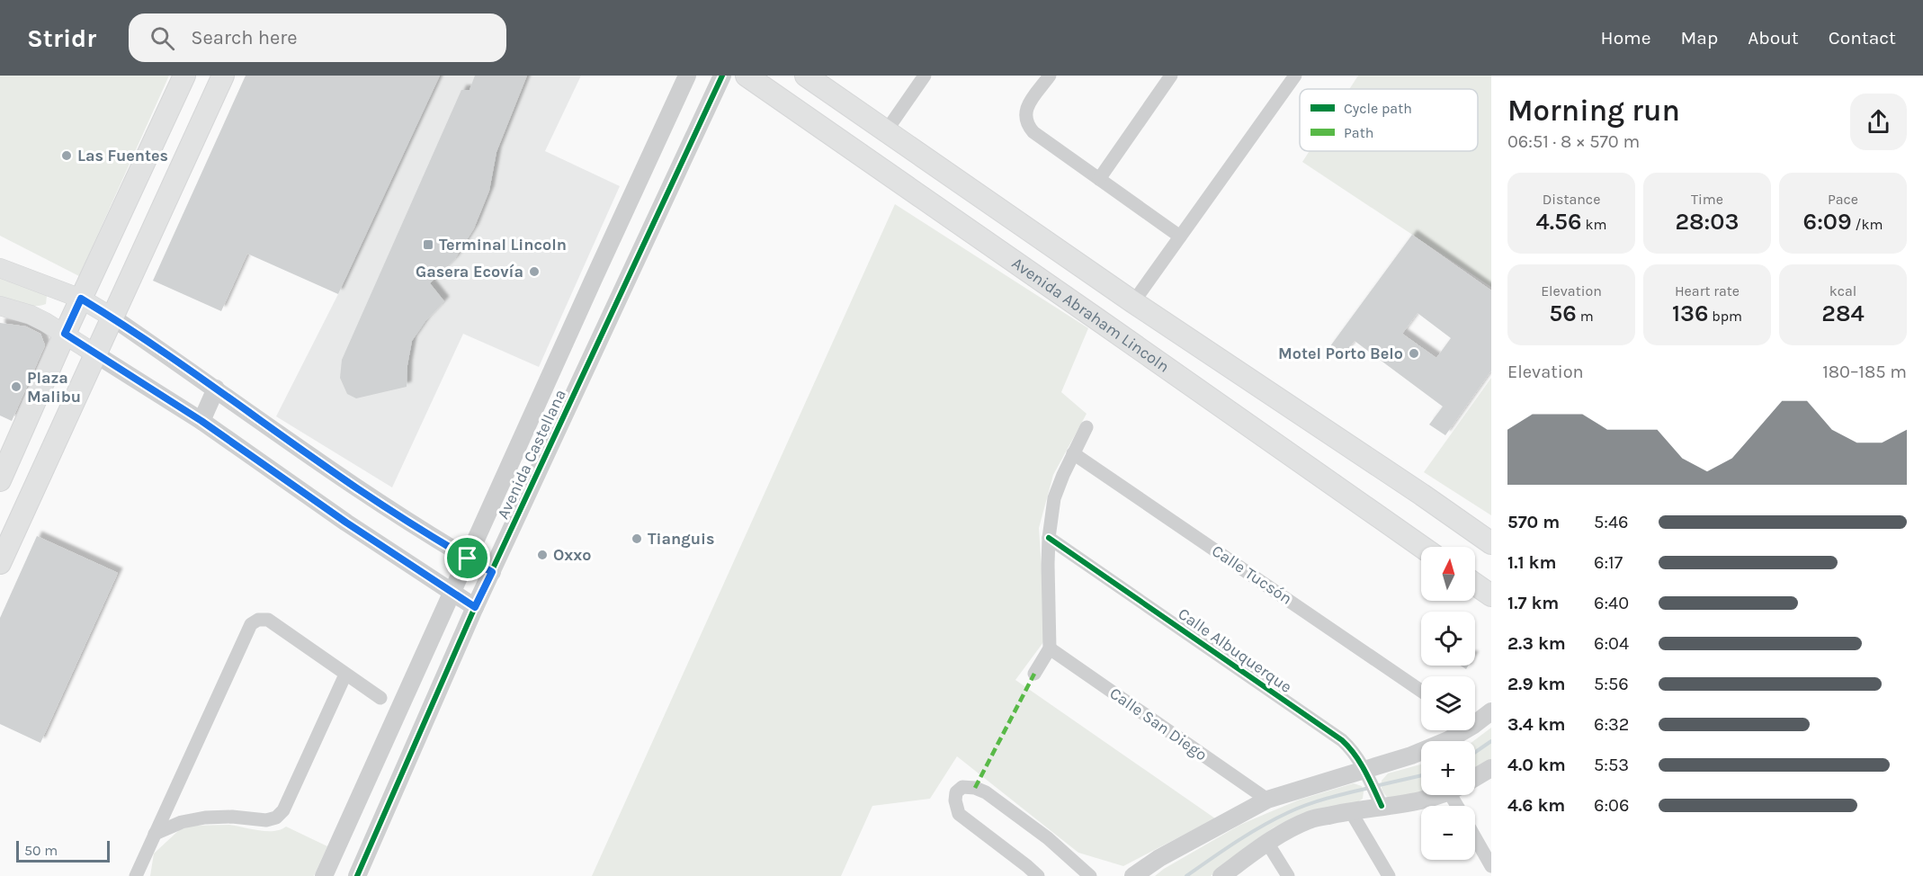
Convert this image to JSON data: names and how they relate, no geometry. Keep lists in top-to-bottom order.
{
  "streets": {
    "main road": ["Avenida Abraham Lincoln"],
    "street": [
      "Avenida Castellana",
      "Calle Tucsón",
      "Calle Albuquerque",
      "Calle San Diego"
    ]
  },
  "places": {
    "other": [
      "Las Fuentes",
      "Gasera Ecovía",
      "Motel Porto Belo",
      "Plaza Malibu",
      "Tianguis",
      "Oxxo"
    ],
    "transit": ["Terminal Lincoln"]
  },
  "legend": ["Cycle path", "Path"],
  "scale_bar": "50 m",
  "north": "top",
  "page": {
    "header": "Stridr",
    "search": "Search here",
    "nav": [
      "Home",
      "Map",
      "About",
      "Contact"
    ],
    "heading": ["Morning run", "06:51 · 8 × 570 m"],
    "stats": [
      ["Distance", "4.56 km"],
      ["Time", "28:03"],
      ["Pace", "6:09 /km"],
      ["Elevation", "56 m"],
      ["Heart rate", "136 bpm"],
      ["kcal", "284"]
    ],
    "chart": ["Elevation", "180–185 m"],
    "list": [
      {
        "name": "570 m",
        "note": "5:46"
      },
      {
        "name": "1.1 km",
        "note": "6:17"
      },
      {
        "name": "1.7 km",
        "note": "6:40"
      },
      {
        "name": "2.3 km",
        "note": "6:04"
      },
      {
        "name": "2.9 km",
        "note": "5:56"
      },
      {
        "name": "3.4 km",
        "note": "6:32"
      },
      {
        "name": "4.0 km",
        "note": "5:53"
      },
      {
        "name": "4.6 km",
        "note": "6:06"
      }
    ],
    "map_buttons": ["+", "−"],
    "scale": "50 m"
  }
}
